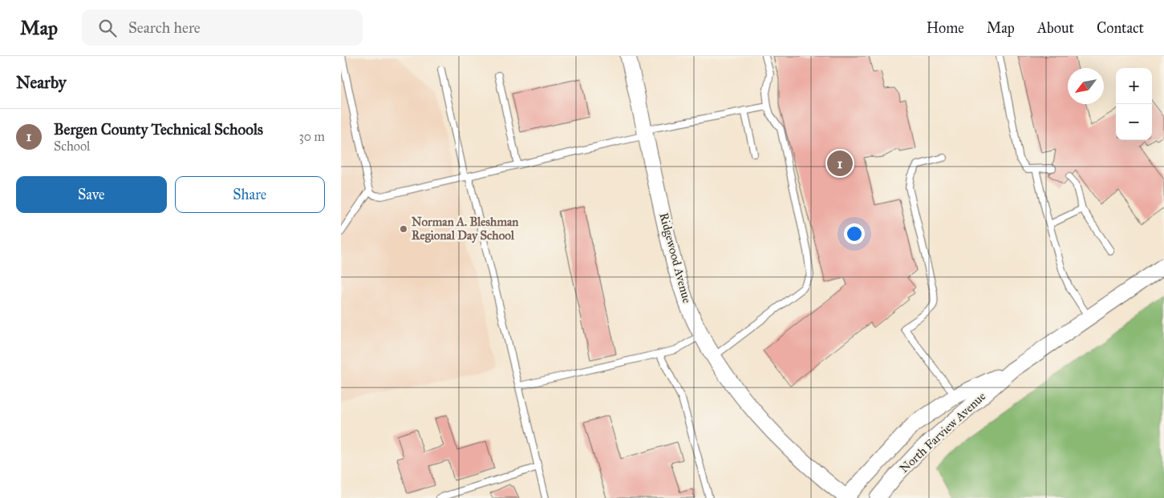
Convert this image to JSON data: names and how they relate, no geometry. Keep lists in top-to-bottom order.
{
  "streets": {
    "street": ["Ridgewood Avenue", "North Farview Avenue"]
  },
  "crossings": [
    ["Ridgewood Avenue", "North Farview Avenue"]
  ],
  "places": ["Norman A. Bleshman Regional Day School"],
  "north": "bottom left",
  "page": {
    "header": "Map",
    "search": "Search here",
    "nav": [
      "Home",
      "Map",
      "About",
      "Contact"
    ],
    "heading": "Nearby",
    "map_buttons": ["+", "−"],
    "list": [
      {
        "mark": "1",
        "name": "Bergen County Technical Schools",
        "note": "School",
        "value": "30 m"
      }
    ],
    "pins": "1",
    "buttons": ["Save", "Share"]
  }
}
